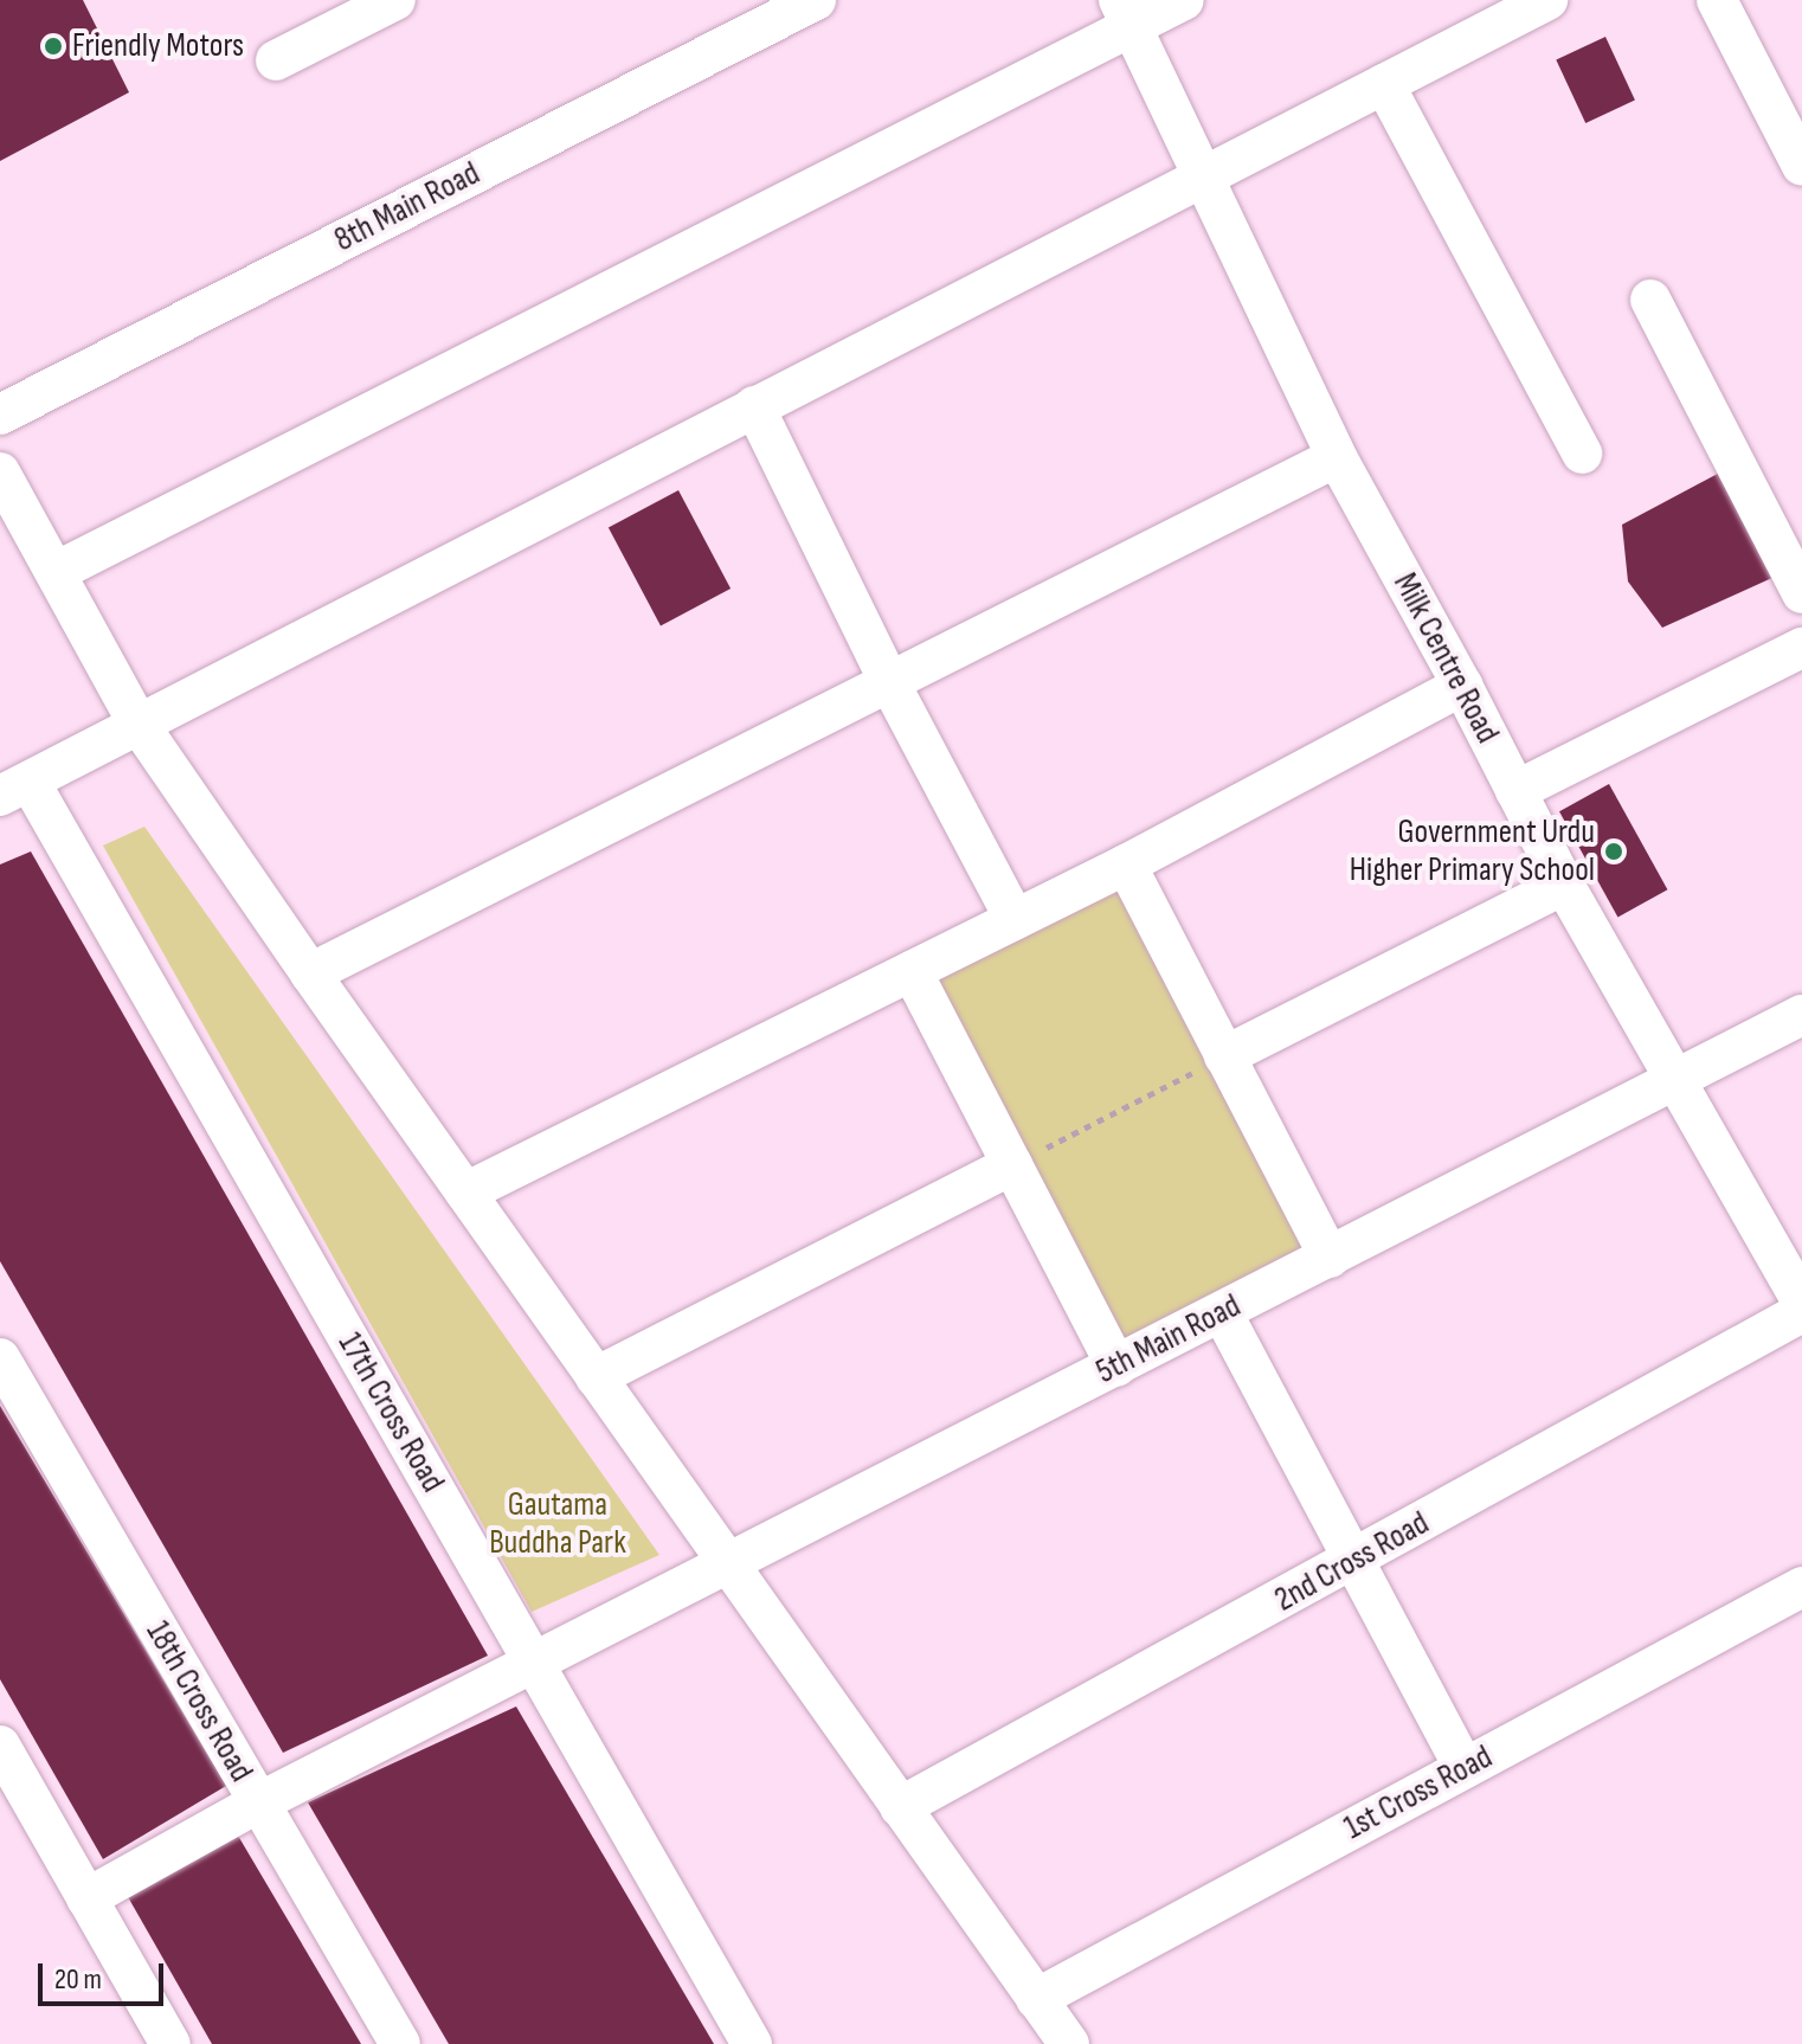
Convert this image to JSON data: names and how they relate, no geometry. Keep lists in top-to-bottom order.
{
  "streets": {
    "street": [
      "8th Main Road",
      "Milk Centre Road",
      "5th Main Road",
      "17th Cross Road",
      "2nd Cross Road",
      "18th Cross Road",
      "1st Cross Road"
    ]
  },
  "crossings": [
    ["Milk Centre Road", "5th Main Road"],
    ["5th Main Road", "17th Cross Road"],
    ["5th Main Road", "18th Cross Road"]
  ],
  "parks": ["Gautama Buddha Park"],
  "places": ["Friendly Motors", "Government Urdu Higher Primary School"],
  "scale_bar": "20 m"
}
